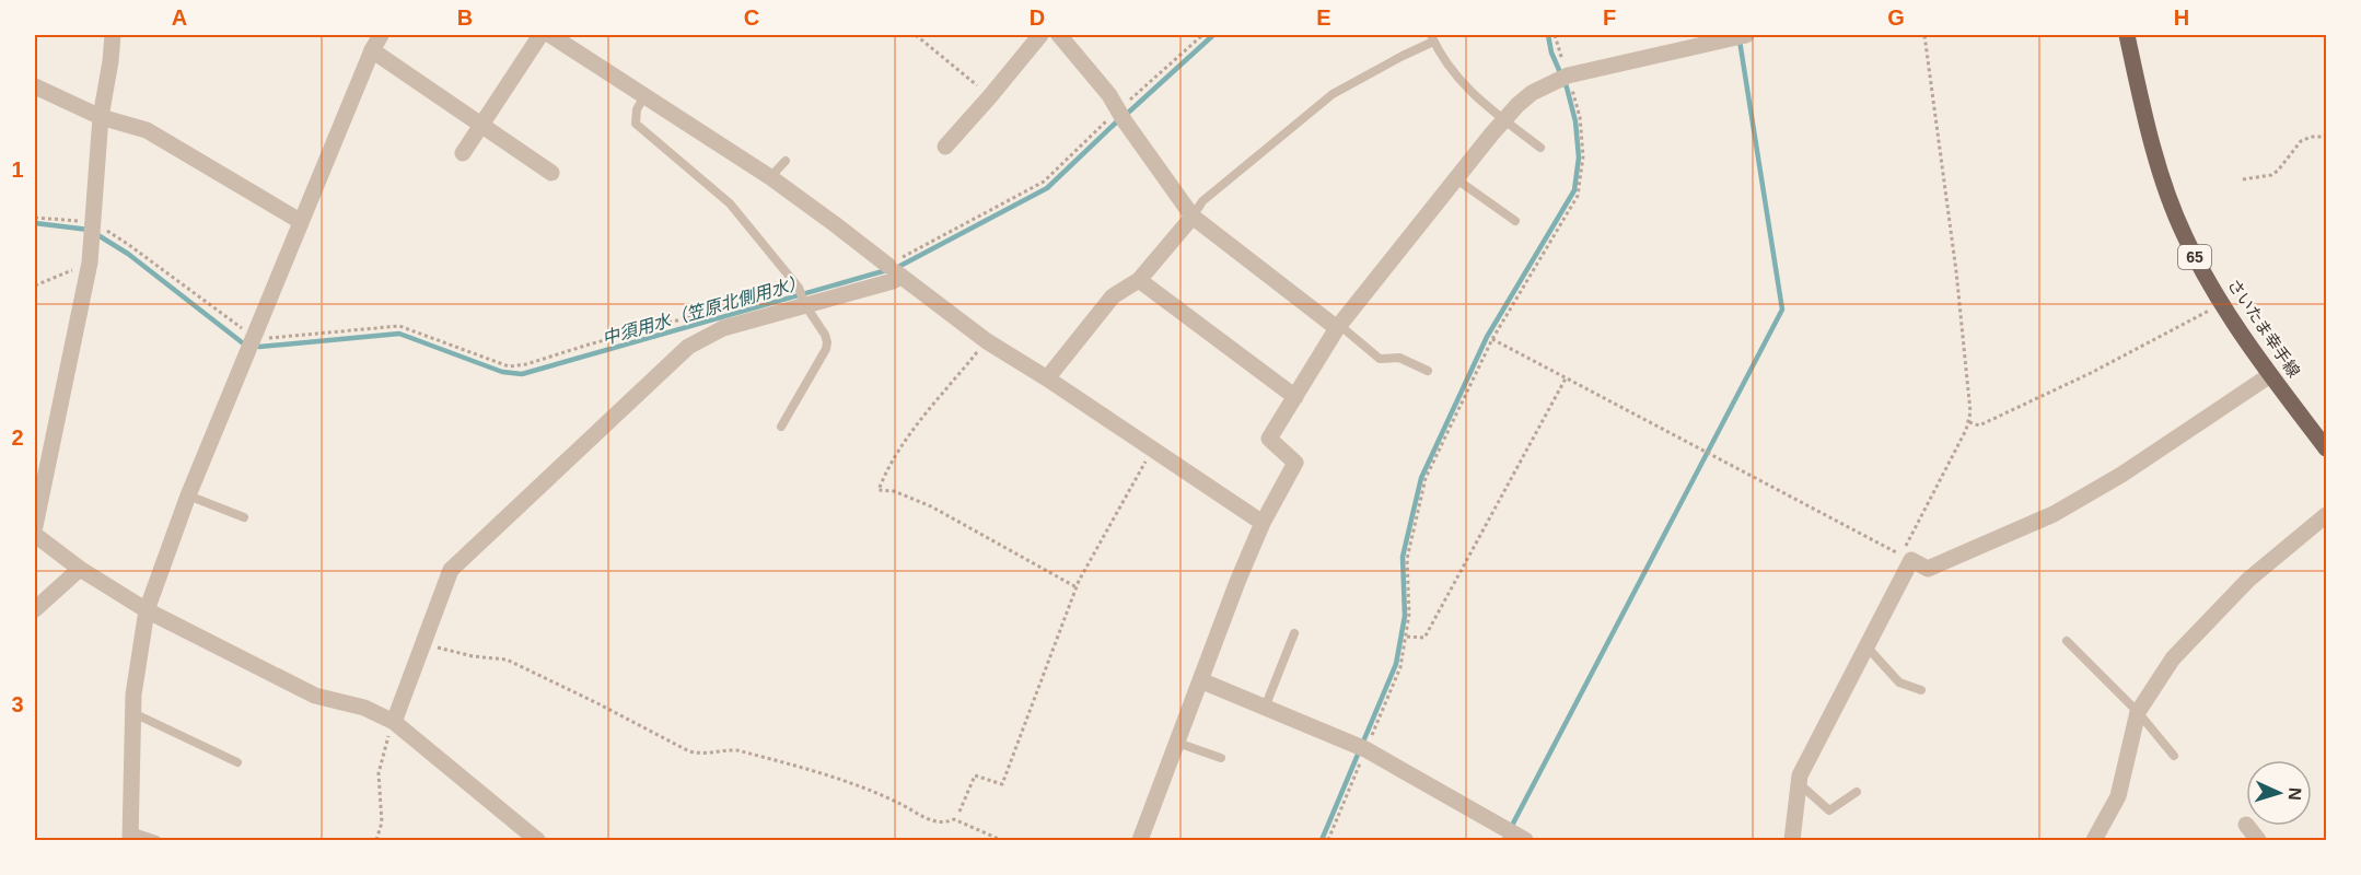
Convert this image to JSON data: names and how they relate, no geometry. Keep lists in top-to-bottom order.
{
  "streets": {
    "main road": ["65", "さいたま幸手線"]
  },
  "water": ["中須用水（笠原北側用水）"],
  "north": "right",
  "grid": {
    "columns": [
      "A",
      "B",
      "C",
      "D",
      "E",
      "F",
      "G",
      "H"
    ],
    "rows": ["1", "2", "3"]
  }
}
